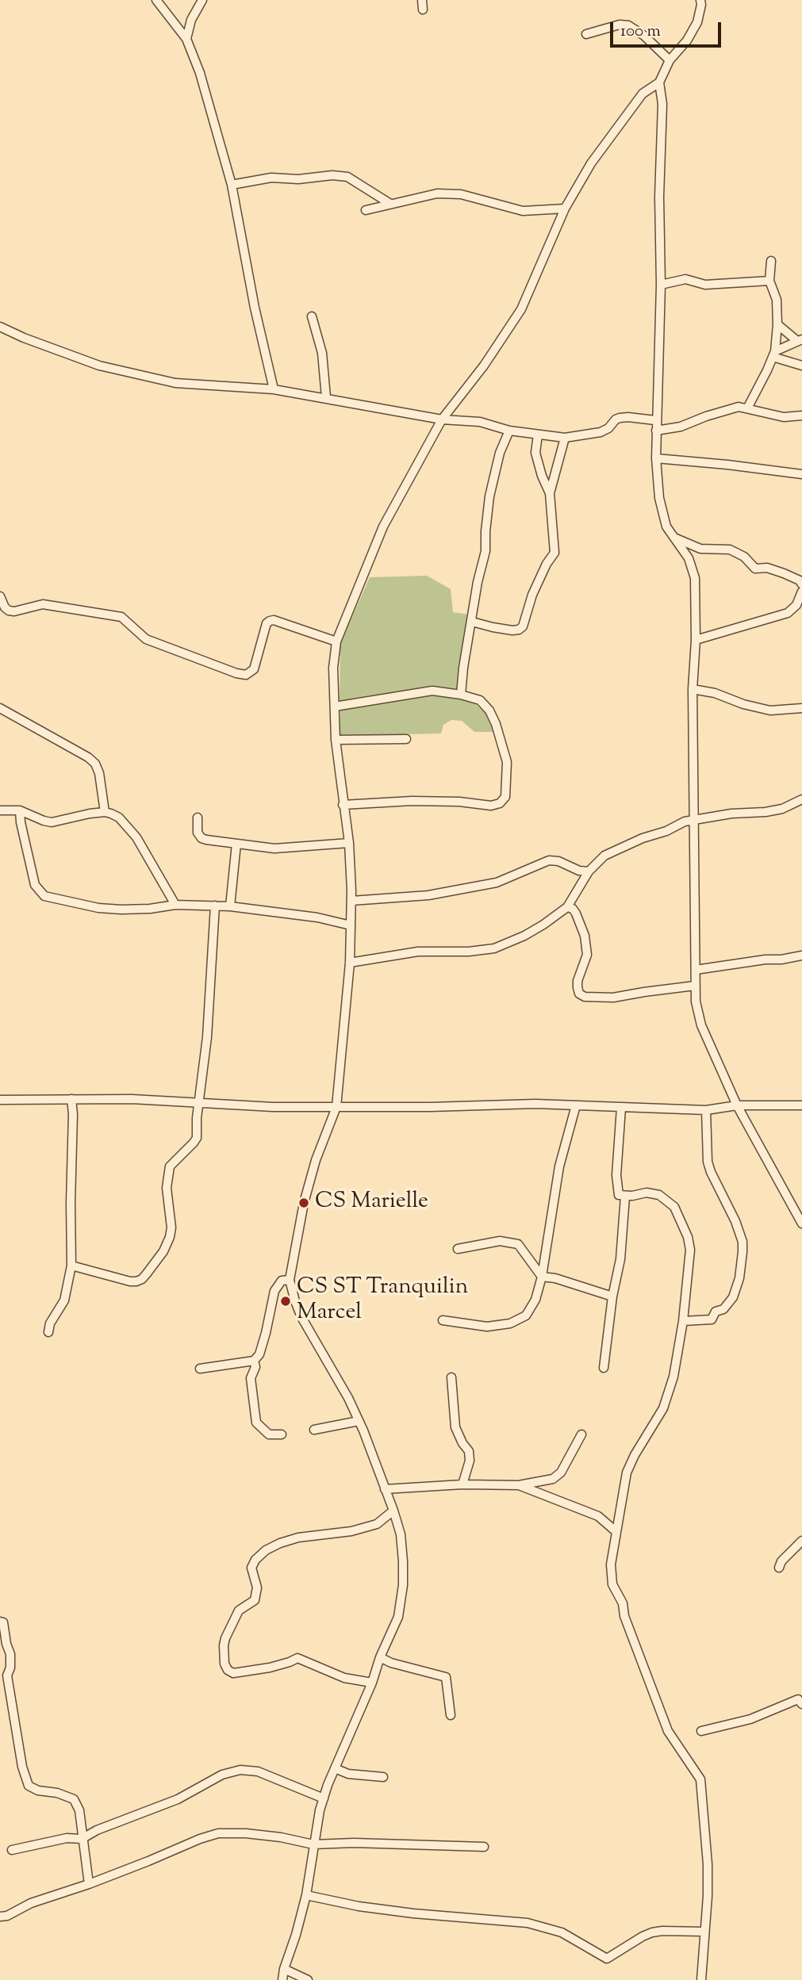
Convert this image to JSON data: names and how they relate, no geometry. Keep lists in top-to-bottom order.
{
  "places": ["CS Marielle", "CS ST Tranquilin Marcel"],
  "scale_bar": "100 m"
}
